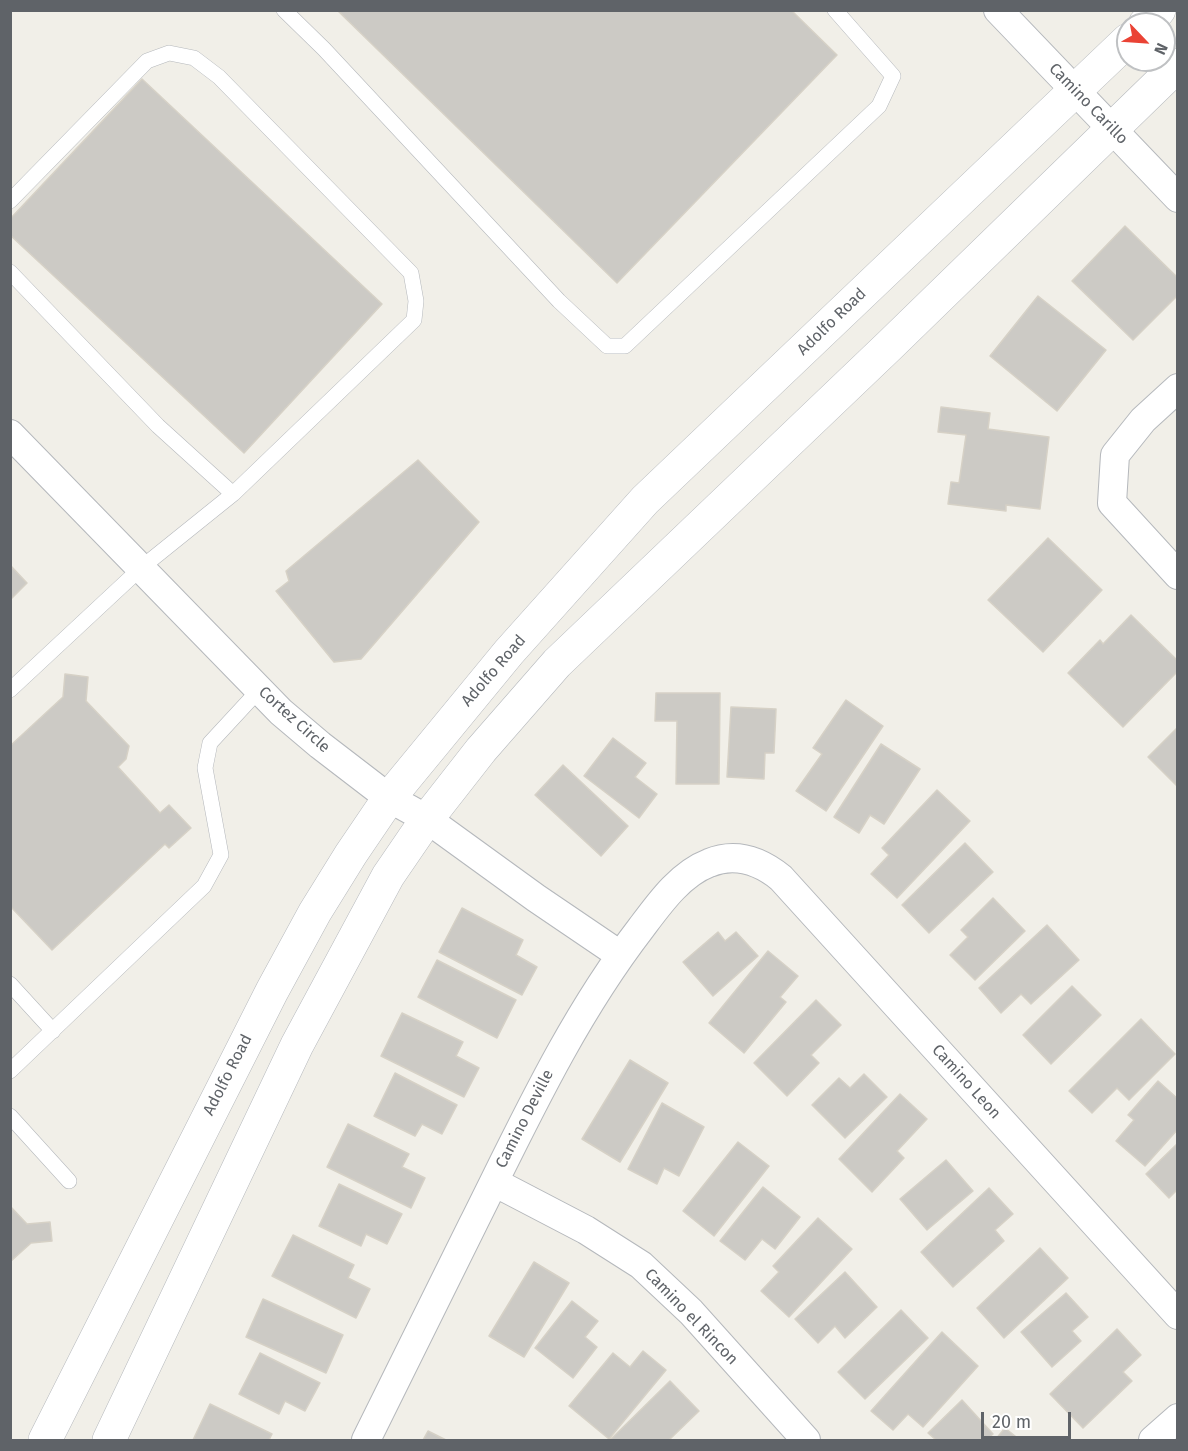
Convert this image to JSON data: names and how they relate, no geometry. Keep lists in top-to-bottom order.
{
  "streets": {
    "street": [
      "Camino Carillo",
      "Adolfo Road",
      "Cortez Circle",
      "Camino Leon",
      "Camino Deville",
      "Camino el Rincon"
    ]
  },
  "crossings": [
    ["Camino Carillo", "Adolfo Road"],
    ["Adolfo Road", "Cortez Circle"],
    ["Cortez Circle", "Camino Deville"],
    ["Camino Leon", "Camino Deville"],
    ["Camino Deville", "Camino el Rincon"]
  ],
  "scale_bar": "20 m",
  "north": "bottom right"
}
